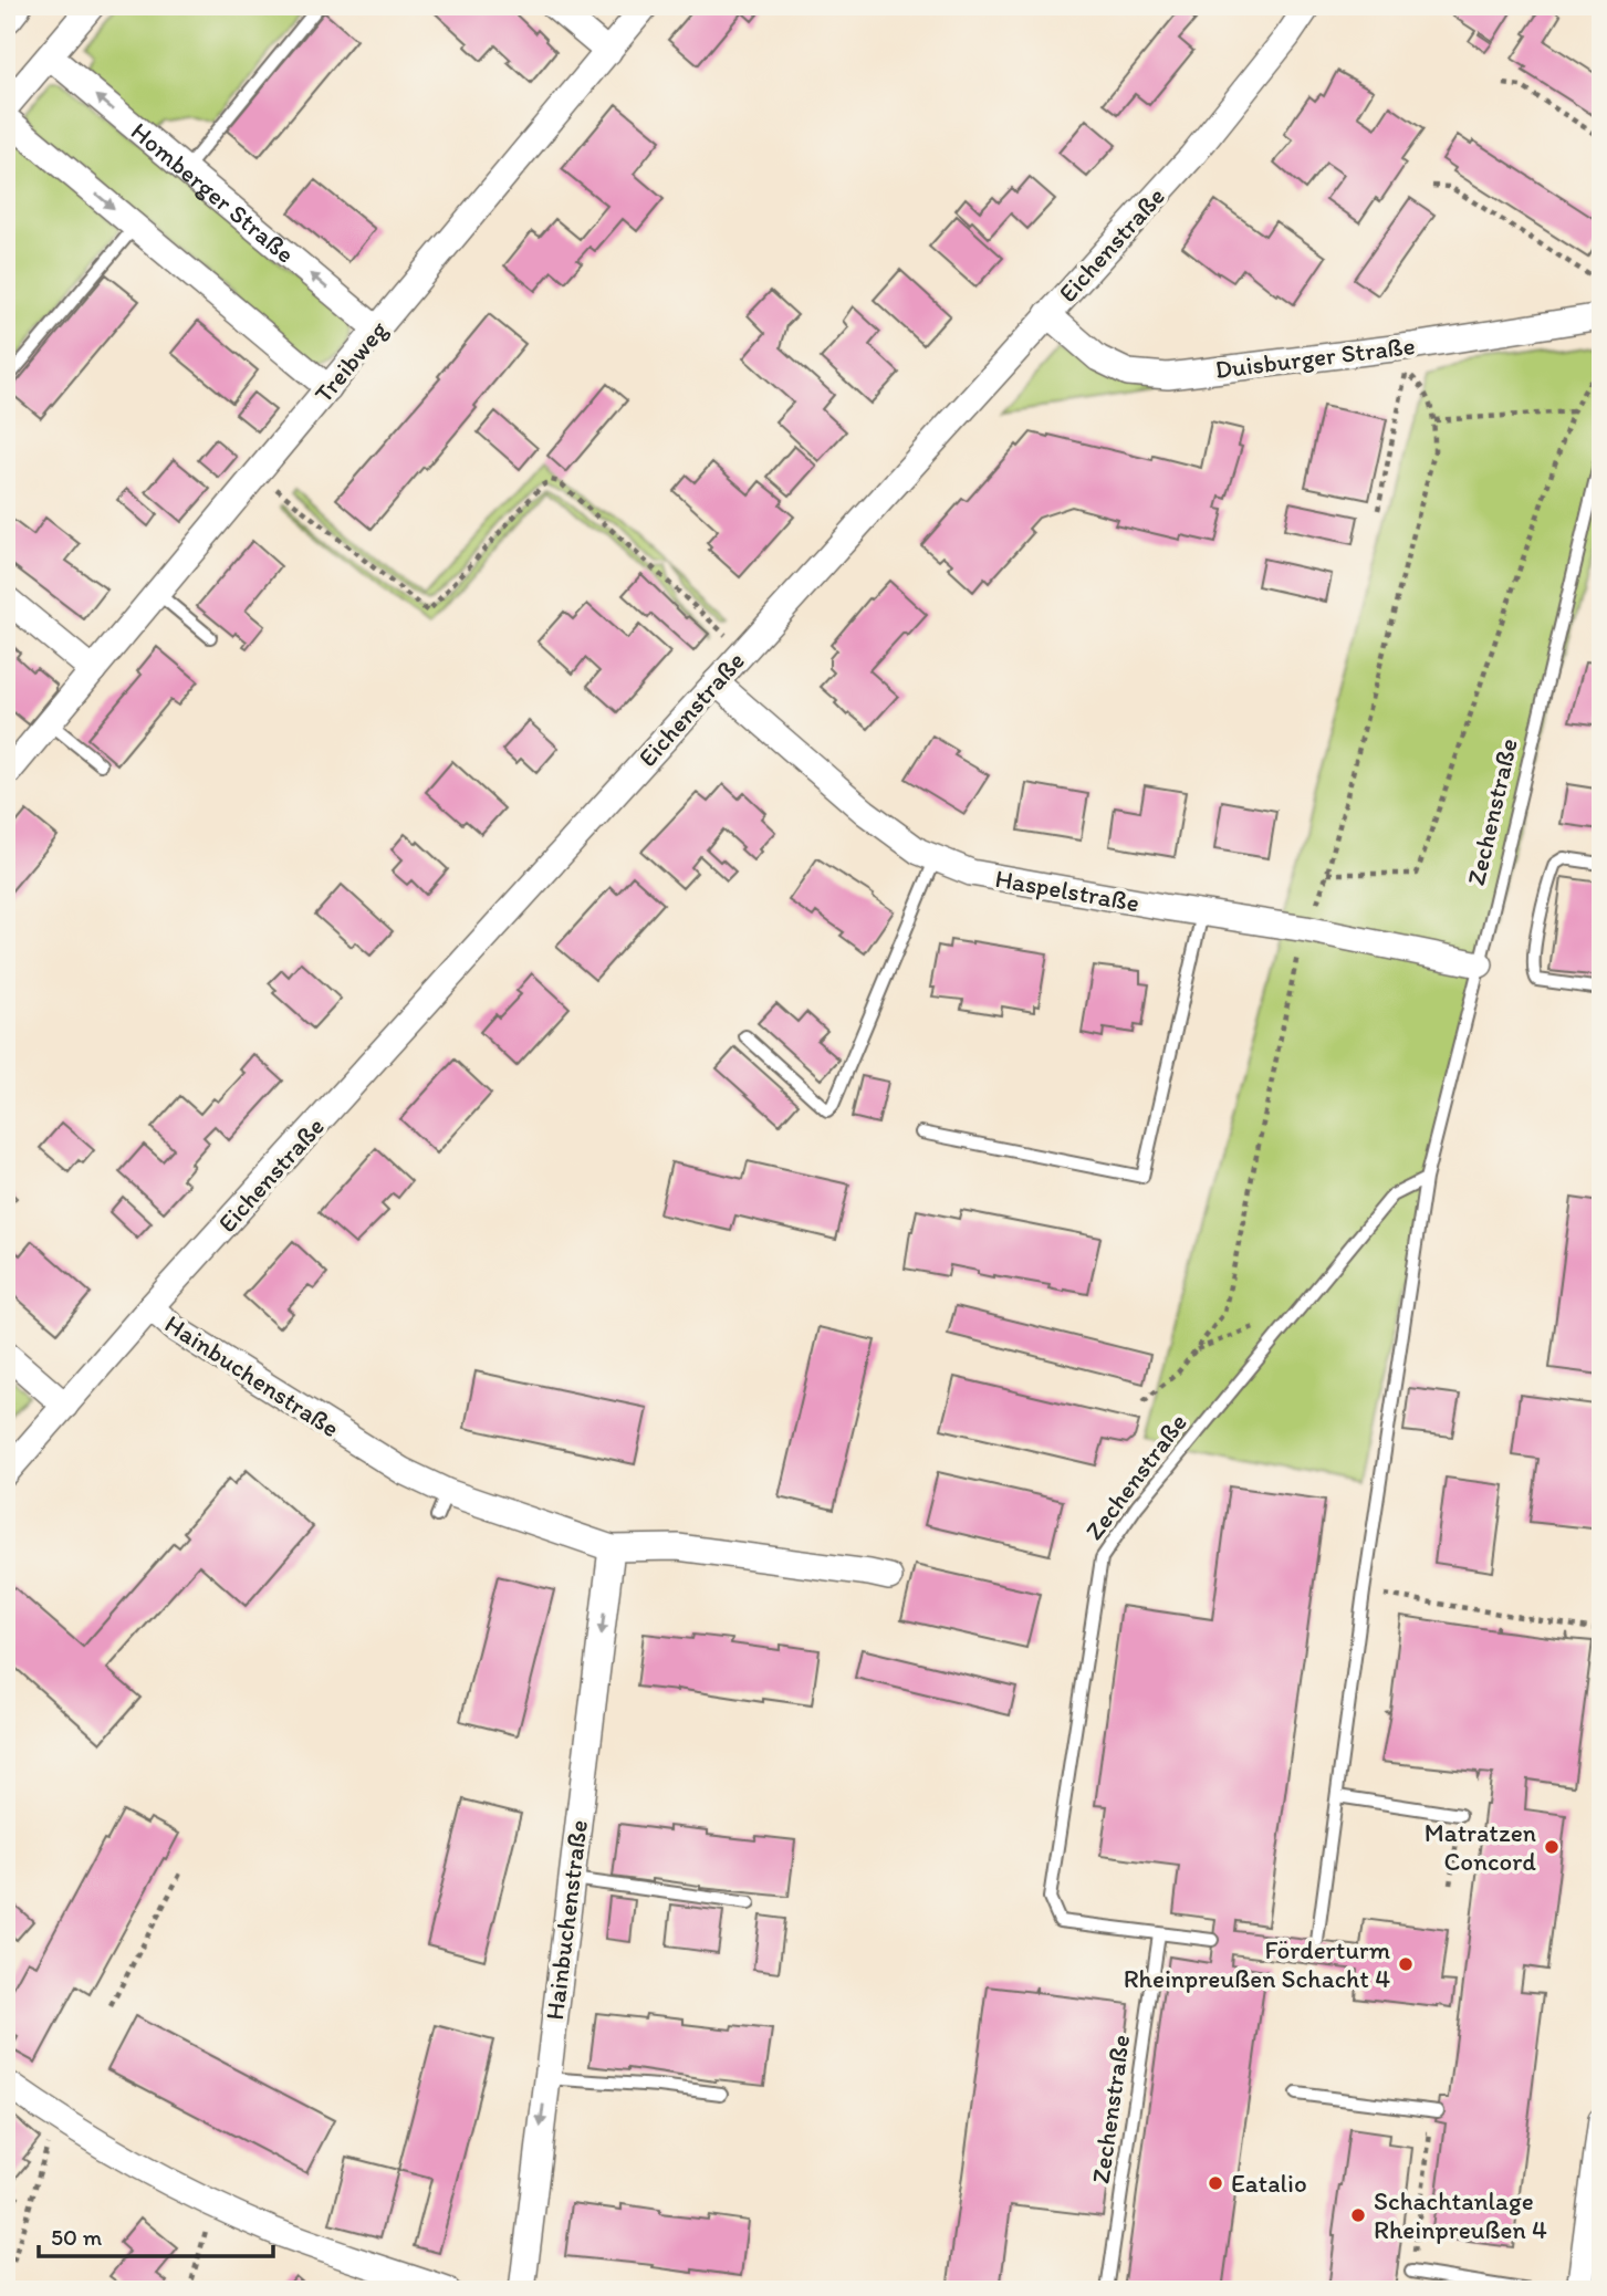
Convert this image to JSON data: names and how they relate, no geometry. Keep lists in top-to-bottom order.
{
  "streets": {
    "street": [
      "Homberger Straße",
      "Eichenstraße",
      "Duisburger Straße",
      "Treibweg",
      "Haspelstraße",
      "Hainbuchenstraße"
    ],
    "lane": ["Zechenstraße"]
  },
  "crossings": [
    ["Homberger Straße", "Treibweg"],
    ["Eichenstraße", "Duisburger Straße"],
    ["Eichenstraße", "Haspelstraße"],
    ["Eichenstraße", "Hainbuchenstraße"],
    ["Zechenstraße", "Haspelstraße"]
  ],
  "one_way": ["Hainbuchenstraße"],
  "places": [
    "Matratzen Concord",
    "Förderturm Rheinpreußen Schacht 4",
    "Eatalio",
    "Schachtanlage Rheinpreußen 4"
  ],
  "scale_bar": "50 m"
}
